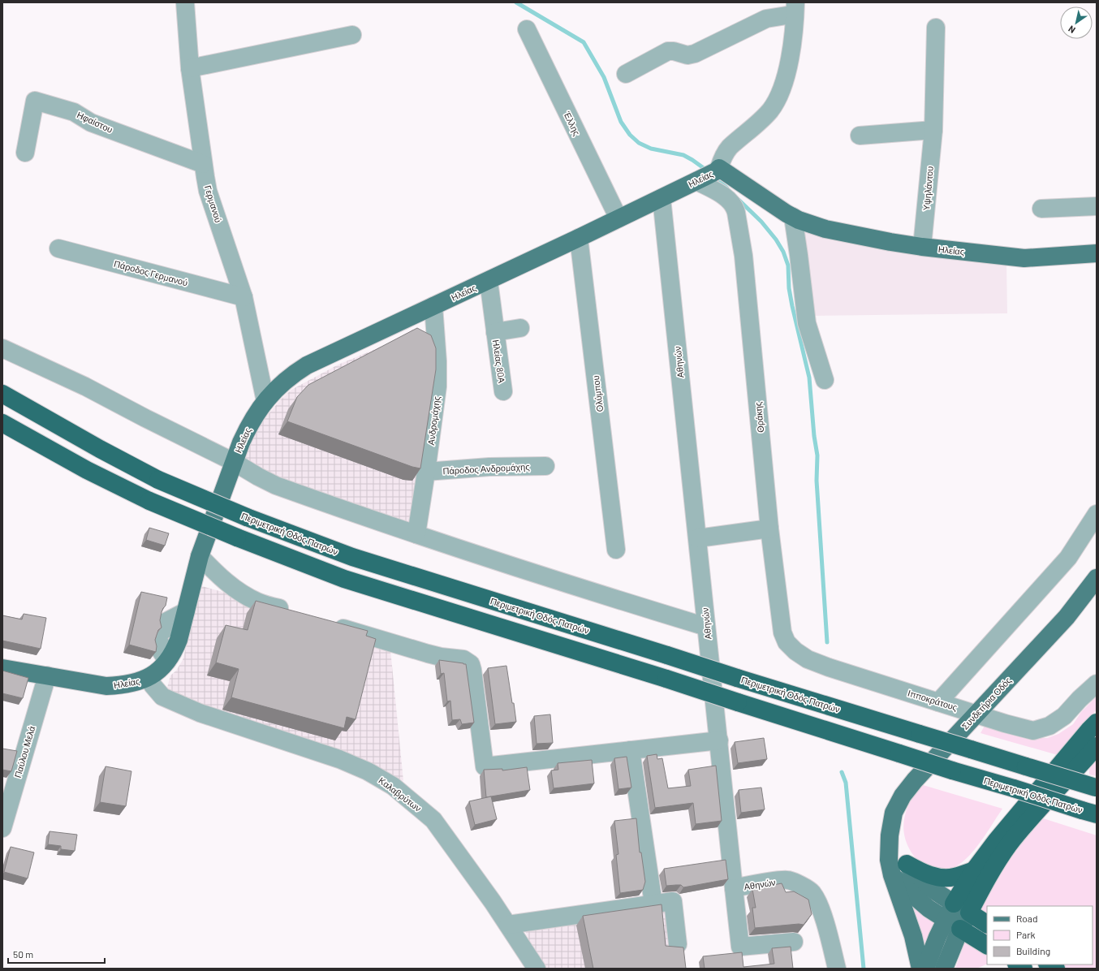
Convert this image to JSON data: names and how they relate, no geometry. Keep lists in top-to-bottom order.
{
  "streets": {
    "highway": ["Περιμετρική Οδός Πατρών"],
    "main road": ["Ηλείας", "Συνδετήρια Οδός"],
    "street": [
      "Ηφαίστου",
      "Έλλης",
      "Υψηλάντου",
      "Γερμανού",
      "Πάροδος Γερμανού",
      "Ηλείας 80Α",
      "Αθηνών",
      "Ολύμπου",
      "Θράκης",
      "Ανδρομάχης",
      "Πάροδος Ανδρομάχης",
      "Ιπποκράτους",
      "Παύλου Μελά",
      "Καλαβρύτων"
    ]
  },
  "crossings": [
    ["Ηφαίστου", "Γερμανού"],
    ["Έλλης", "Ηλείας"],
    ["Ηλείας", "Υψηλάντου"],
    ["Ηλείας", "Γερμανού"],
    ["Ηλείας", "Ηλείας 80Α"],
    ["Ηλείας", "Αθηνών"],
    ["Ηλείας", "Ολύμπου"],
    ["Ηλείας", "Θράκης"],
    ["Ηλείας", "Ανδρομάχης"],
    ["Ηλείας", "Παύλου Μελά"],
    ["Ηλείας", "Καλαβρύτων"],
    ["Γερμανού", "Πάροδος Γερμανού"],
    ["Θράκης", "Ιπποκράτους"],
    ["Ανδρομάχης", "Πάροδος Ανδρομάχης"],
    ["Ιπποκράτους", "Συνδετήρια Οδός"]
  ],
  "legend": ["Road", "Park", "Building"],
  "scale_bar": "50 m",
  "north": "bottom left"
}
